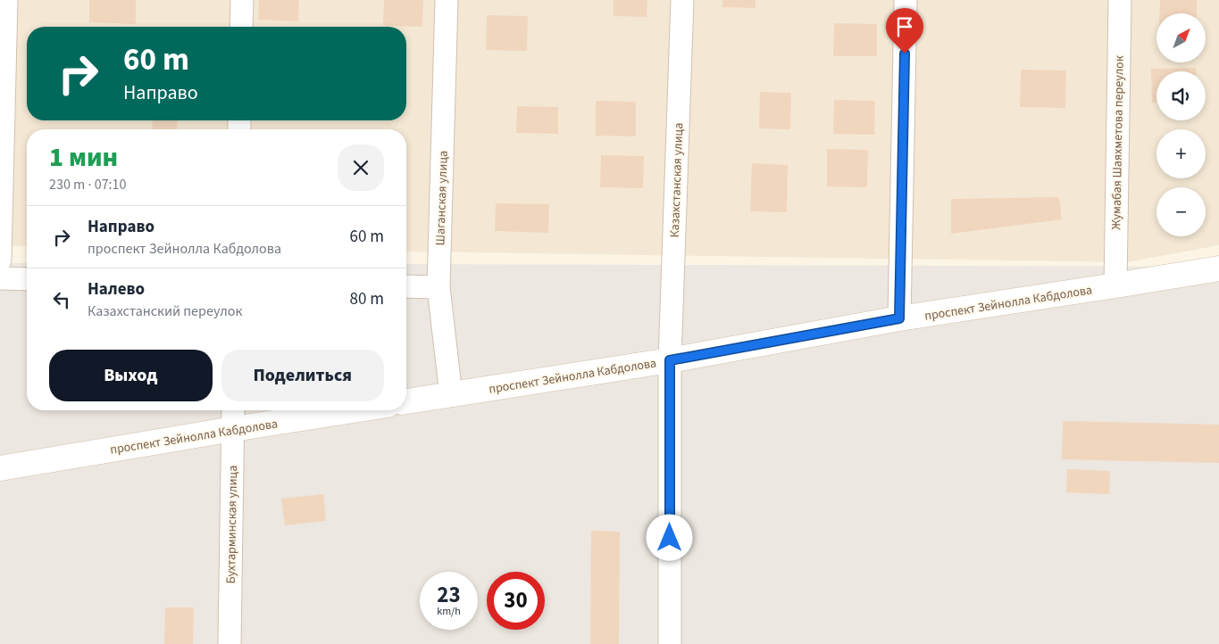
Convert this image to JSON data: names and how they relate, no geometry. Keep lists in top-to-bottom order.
{
  "streets": {
    "main road": ["проспект Зейнолла Кабдолова"],
    "street": [
      "Жумабая Шаяхметова переулок",
      "Казахстанская улица",
      "Шаганская улица",
      "Бухтарминская улица"
    ]
  },
  "crossings": [
    ["Жумабая Шаяхметова переулок", "проспект Зейнолла Кабдолова"],
    ["Казахстанская улица", "проспект Зейнолла Кабдолова"],
    ["Шаганская улица", "проспект Зейнолла Кабдолова"],
    ["проспект Зейнолла Кабдолова", "Бухтарминская улица"]
  ],
  "north": "top right",
  "page": {
    "map_buttons": ["+", "−"],
    "turn": ["60 m", "Направо"],
    "heading": ["1 мин", "230 m · 07:10"],
    "list": [
      {
        "name": "Направо",
        "note": "проспект Зейнолла Кабдолова",
        "value": "60 m"
      },
      {
        "name": "Налево",
        "note": "Казахстанский переулок",
        "value": "80 m"
      }
    ],
    "buttons": ["Выход", "Поделиться"],
    "speed": "23 km/h",
    "limit": "30"
  }
}
